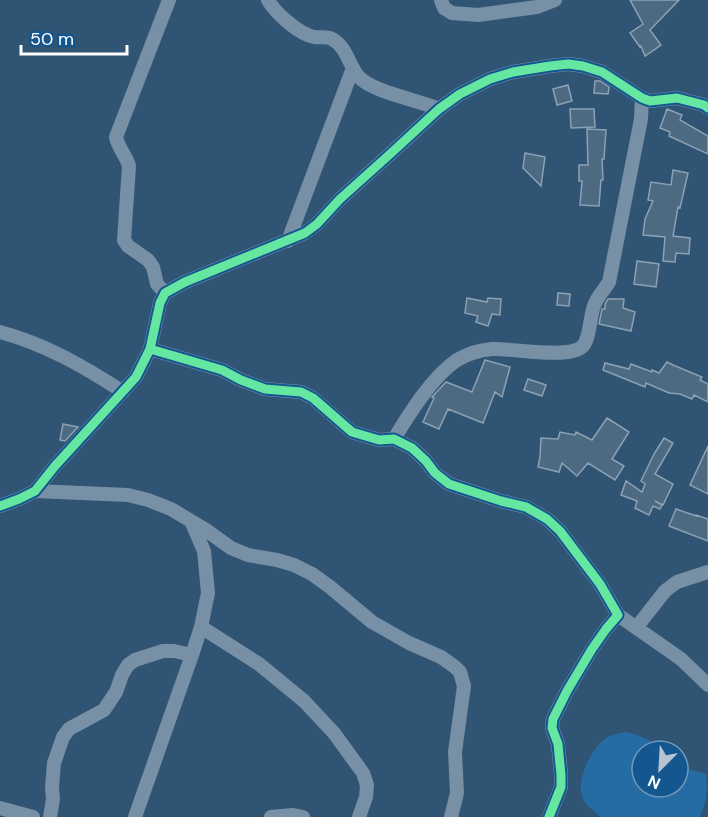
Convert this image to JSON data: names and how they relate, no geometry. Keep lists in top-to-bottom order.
{
  "scale_bar": "50 m",
  "north": "bottom left"
}
